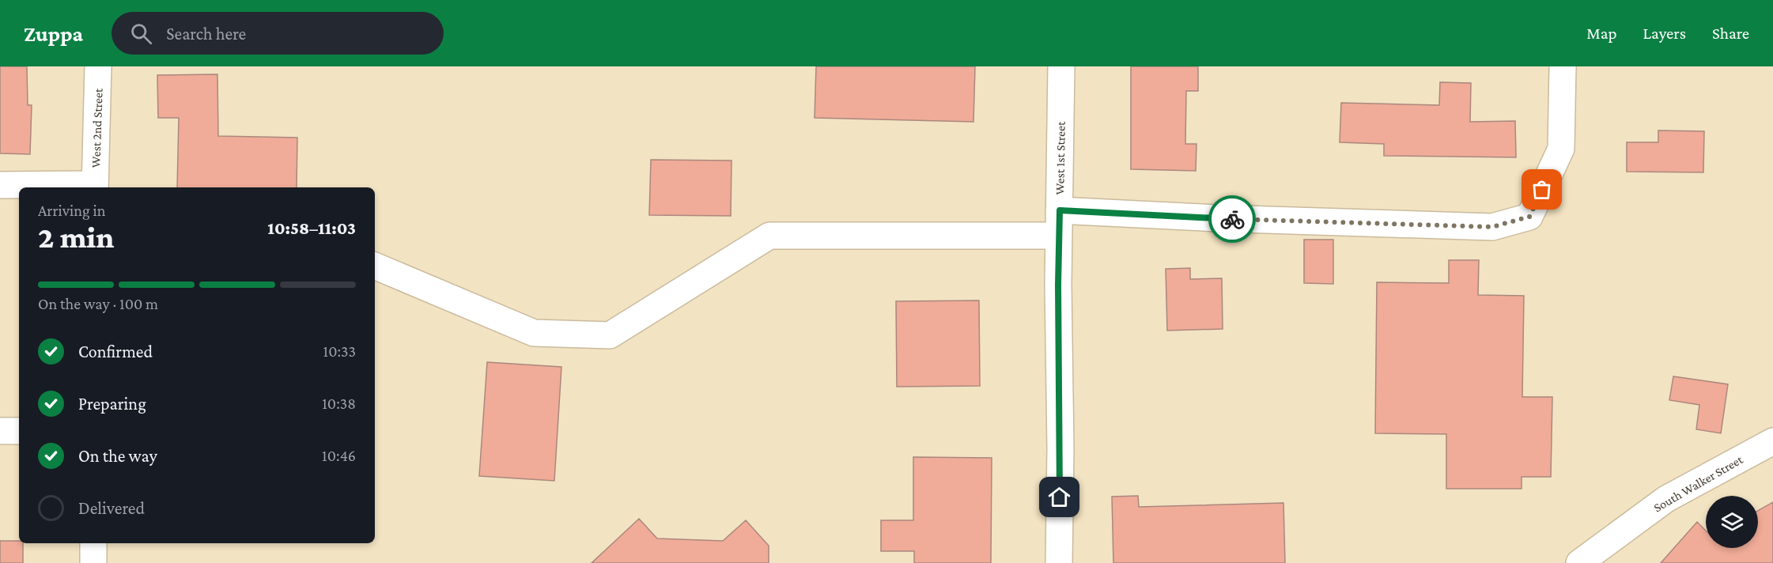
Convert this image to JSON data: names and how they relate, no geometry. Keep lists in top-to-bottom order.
{
  "streets": {
    "street": ["West 2nd Street", "West 1st Street", "South Walker Street"]
  },
  "page": {
    "header": "Zuppa",
    "search": "Search here",
    "nav": ["Map", "Layers", "Share"],
    "heading": ["2 min", "Arriving in", "10:58–11:03"],
    "bar": "On the way · 100 m",
    "list": [
      ["Confirmed", "10:33"],
      ["Preparing", "10:38"],
      ["On the way", "10:46"],
      "Delivered"
    ]
  }
}
